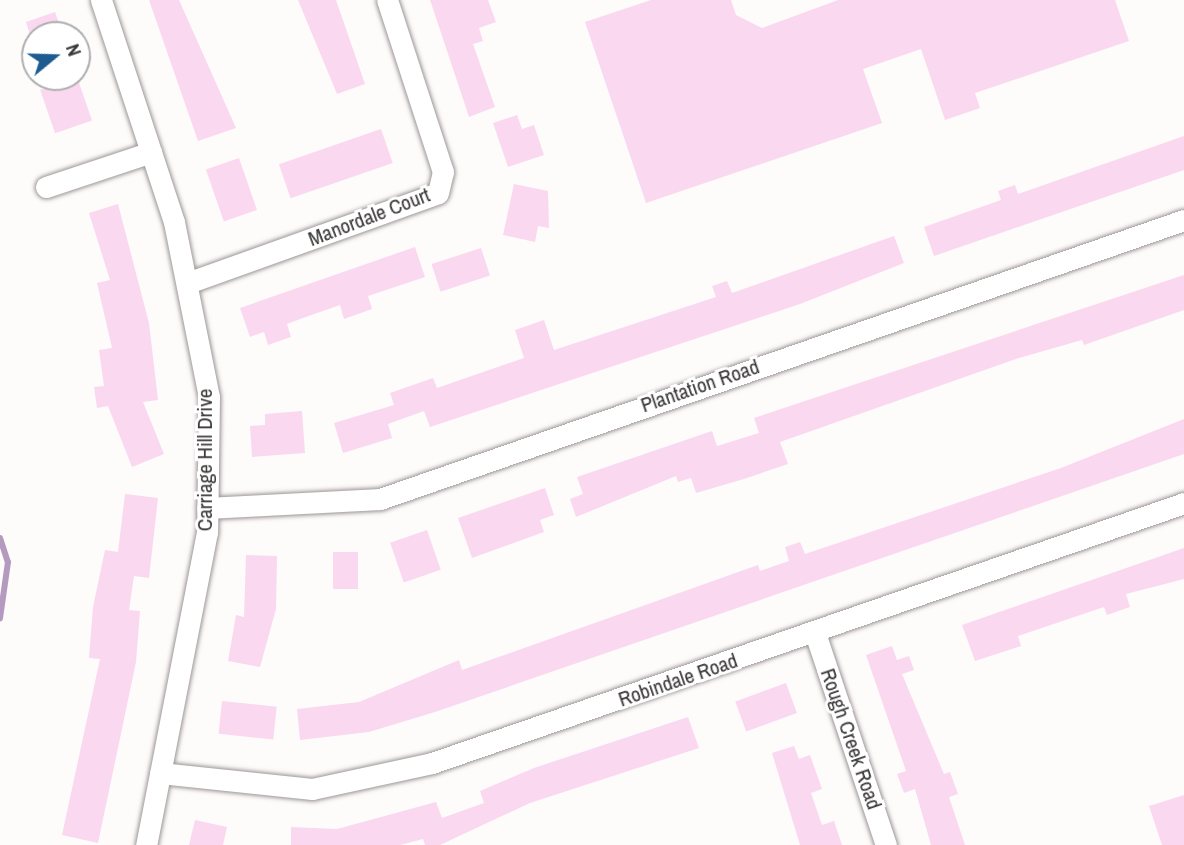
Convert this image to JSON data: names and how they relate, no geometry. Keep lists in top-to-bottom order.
{
  "streets": {
    "street": [
      "Manordale Court",
      "Plantation Road",
      "Carriage Hill Drive",
      "Robindale Road",
      "Rough Creek Road"
    ]
  },
  "crossings": [
    ["Manordale Court", "Carriage Hill Drive"],
    ["Plantation Road", "Carriage Hill Drive"],
    ["Carriage Hill Drive", "Robindale Road"],
    ["Robindale Road", "Rough Creek Road"]
  ],
  "north": "right"
}
